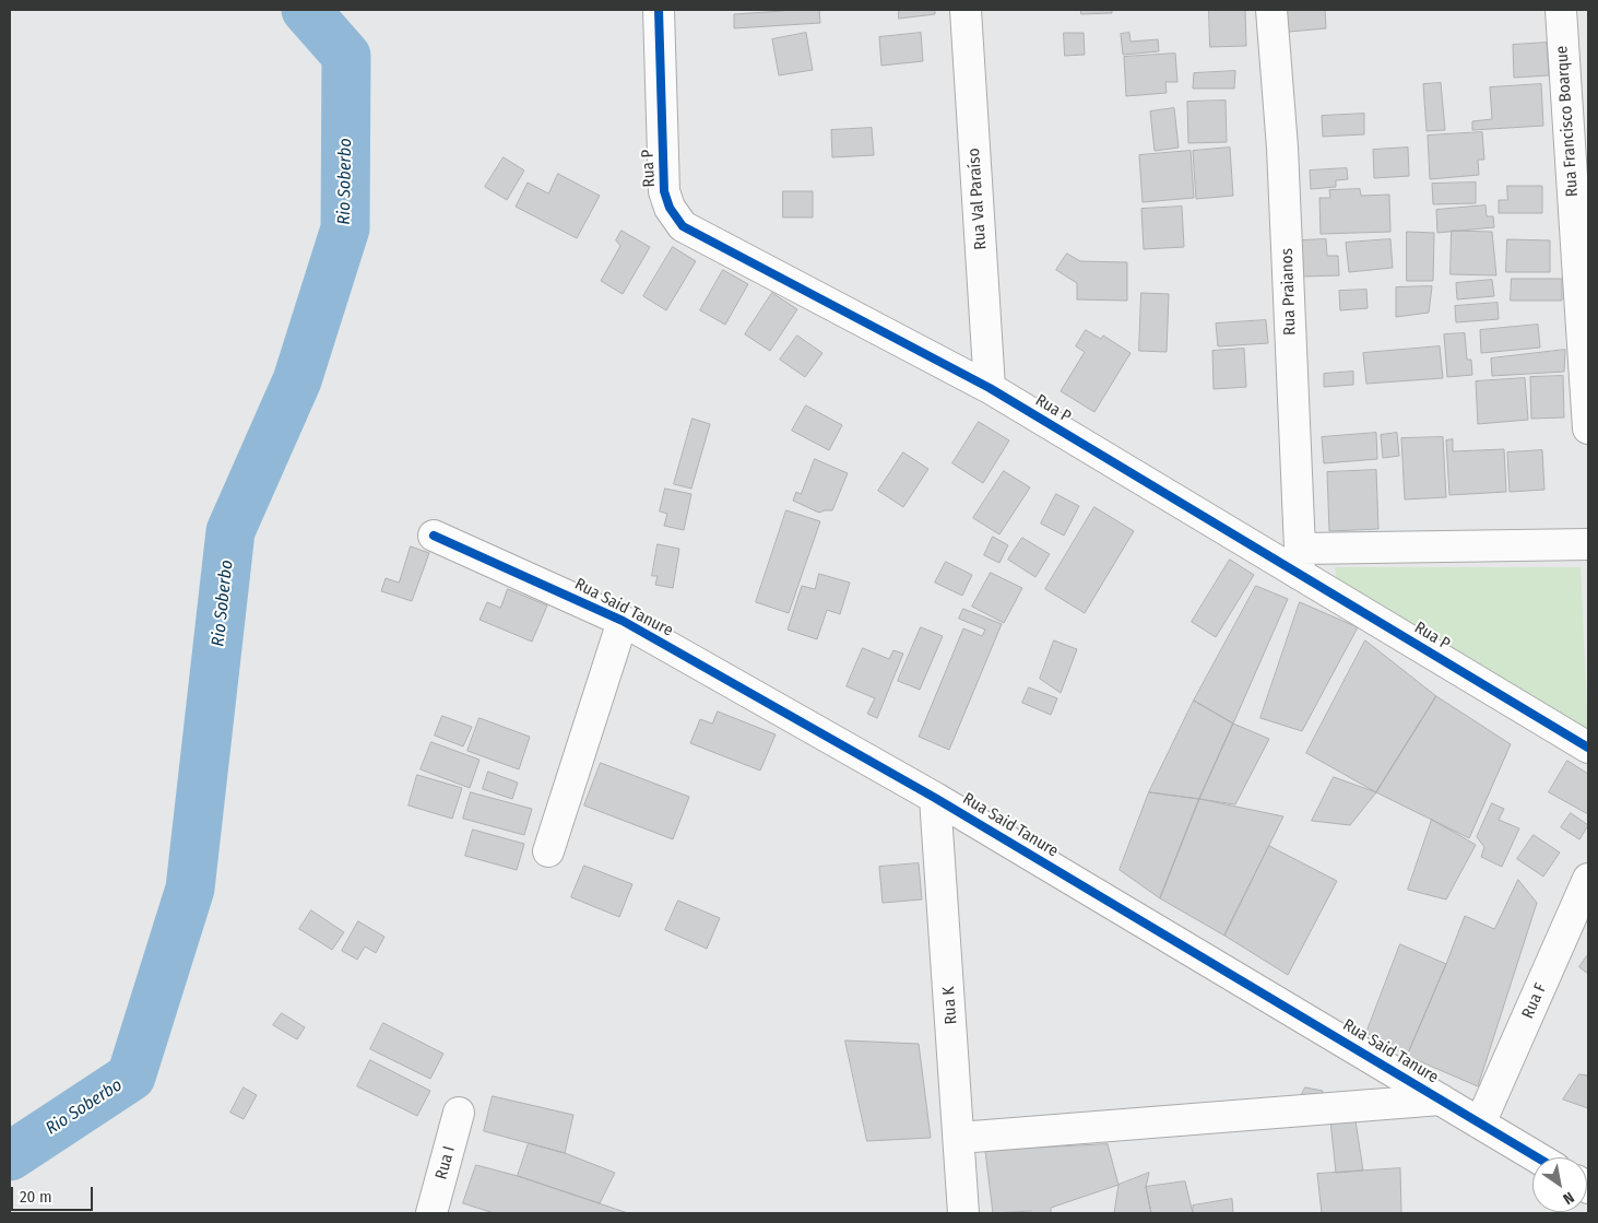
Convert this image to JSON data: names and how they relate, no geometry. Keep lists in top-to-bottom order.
{
  "streets": {
    "street": [
      "Rua Francisco Boarque",
      "Rua P",
      "Rua Val Paraíso",
      "Rua Praianos",
      "Rua Said Tanure",
      "Rua F",
      "Rua K",
      "Rua I"
    ]
  },
  "crossings": [
    ["Rua P", "Rua Val Paraíso"],
    ["Rua P", "Rua Praianos"],
    ["Rua Said Tanure", "Rua F"],
    ["Rua Said Tanure", "Rua K"]
  ],
  "water": ["Rio Soberbo"],
  "scale_bar": "20 m",
  "north": "bottom right"
}
